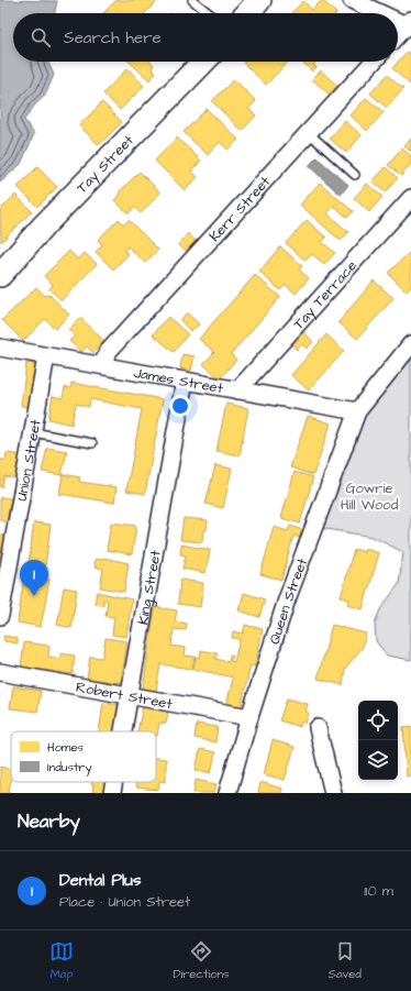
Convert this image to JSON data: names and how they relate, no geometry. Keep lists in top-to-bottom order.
{
  "streets": {
    "main road": ["Tay Street"],
    "street": [
      "Kerr Street",
      "Tay Terrace",
      "James Street",
      "Union Street",
      "King Street",
      "Queen Street",
      "Robert Street"
    ]
  },
  "crossings": [
    ["Kerr Street", "James Street"],
    ["Tay Terrace", "James Street"],
    ["James Street", "Union Street"],
    ["James Street", "King Street"],
    ["James Street", "Queen Street"],
    ["King Street", "Robert Street"],
    ["Queen Street", "Robert Street"]
  ],
  "parks": ["Gowrie Hill Wood"],
  "legend": ["Homes", "Industry"],
  "page": {
    "search": "Search here",
    "pins": "1",
    "heading": "Nearby",
    "list": [
      {
        "mark": "1",
        "name": "Dental Plus",
        "note": "Place · Union Street",
        "value": "110 m"
      }
    ],
    "nav": ["Map", "Directions", "Saved"]
  }
}
